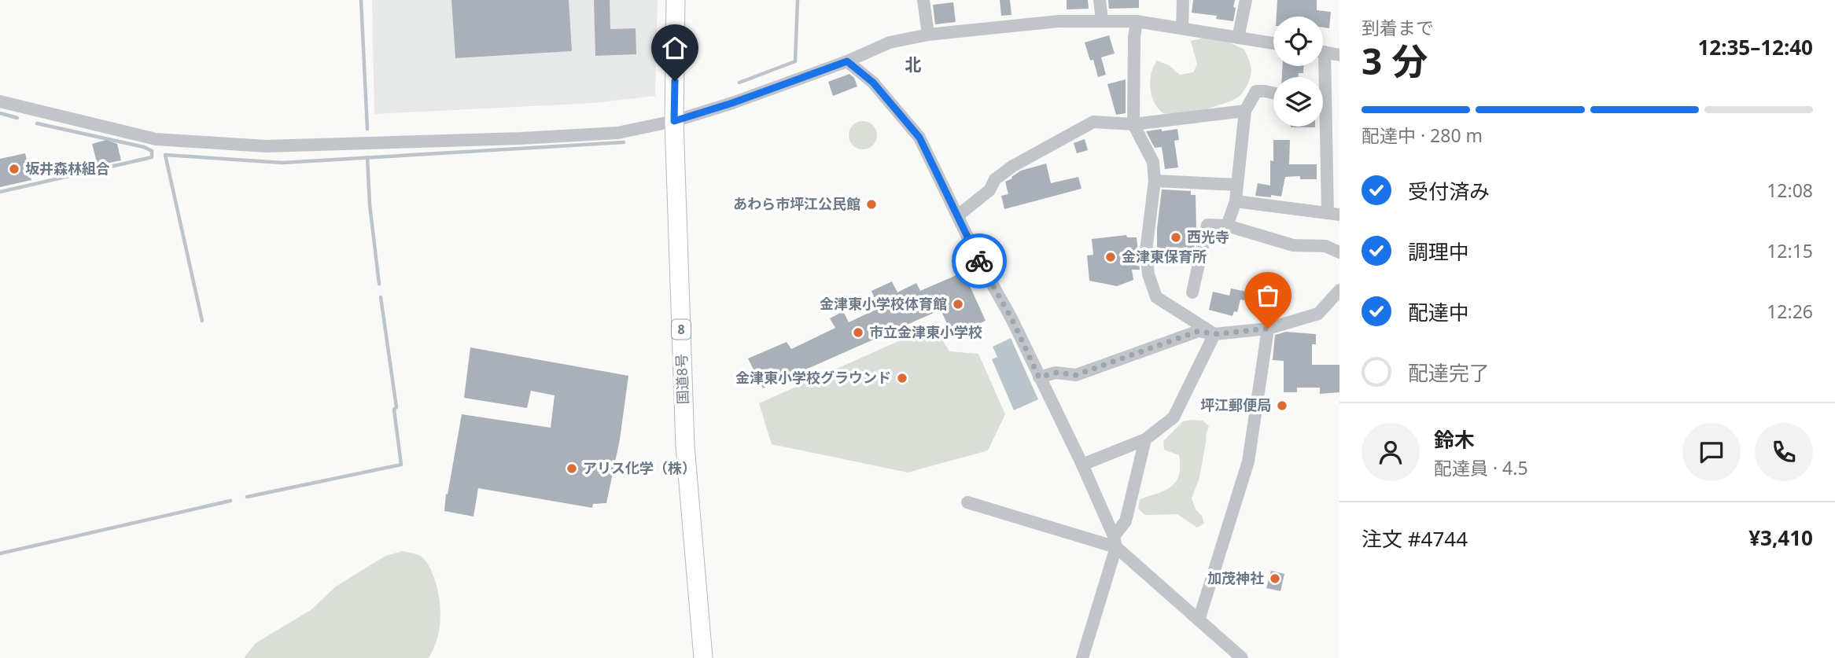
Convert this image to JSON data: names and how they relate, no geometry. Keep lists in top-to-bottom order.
{
  "streets": {
    "highway": ["8", "国道8号"]
  },
  "districts": ["北"],
  "places": [
    "坂井森林組合",
    "あわら市坪江公民館",
    "西光寺",
    "金津東保育所",
    "金津東小学校体育館",
    "市立金津東小学校",
    "金津東小学校グラウンド",
    "坪江郵便局",
    "アリス化学（株）",
    "加茂神社"
  ],
  "page": {
    "heading": ["3 分", "到着まで", "12:35–12:40"],
    "panel": [
      "鈴木",
      "配達員 · 4.5",
      "注文 #4744",
      "¥3,410"
    ],
    "bar": "配達中 · 280 m",
    "list": [
      ["受付済み", "12:08"],
      ["調理中", "12:15"],
      ["配達中", "12:26"],
      "配達完了"
    ]
  }
}
